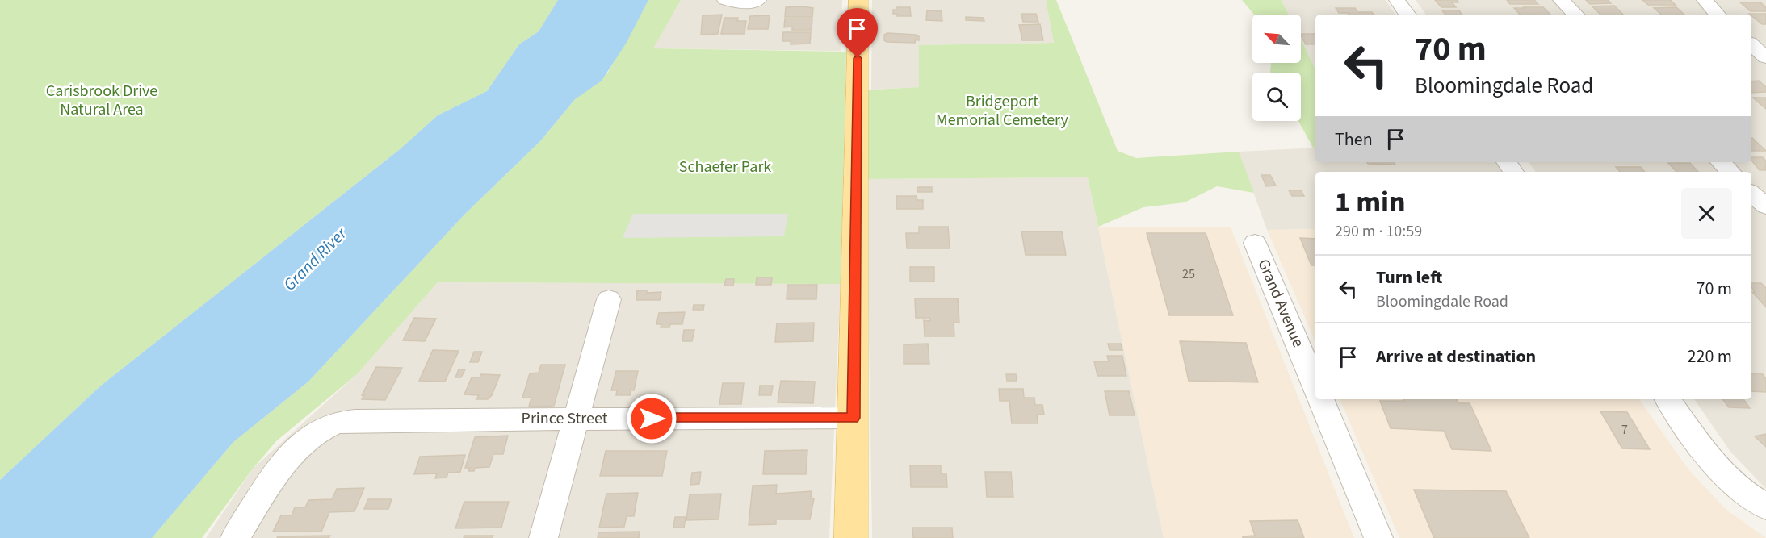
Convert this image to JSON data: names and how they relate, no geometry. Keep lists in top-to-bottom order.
{
  "streets": {
    "street": ["Grand Avenue", "Prince Street"]
  },
  "water": ["Grand River"],
  "parks": ["Carisbrook Drive Natural Area", "Bridgeport Memorial Cemetery", "Schaefer Park"],
  "house_numbers": ["25", "7"],
  "north": "top left",
  "page": {
    "turn": ["70 m", "Bloomingdale Road"],
    "then": "Then",
    "heading": ["1 min", "290 m · 10:59"],
    "list": [
      {
        "name": "Turn left",
        "note": "Bloomingdale Road",
        "value": "70 m"
      },
      {
        "name": "Arrive at destination",
        "value": "220 m"
      }
    ]
  }
}
